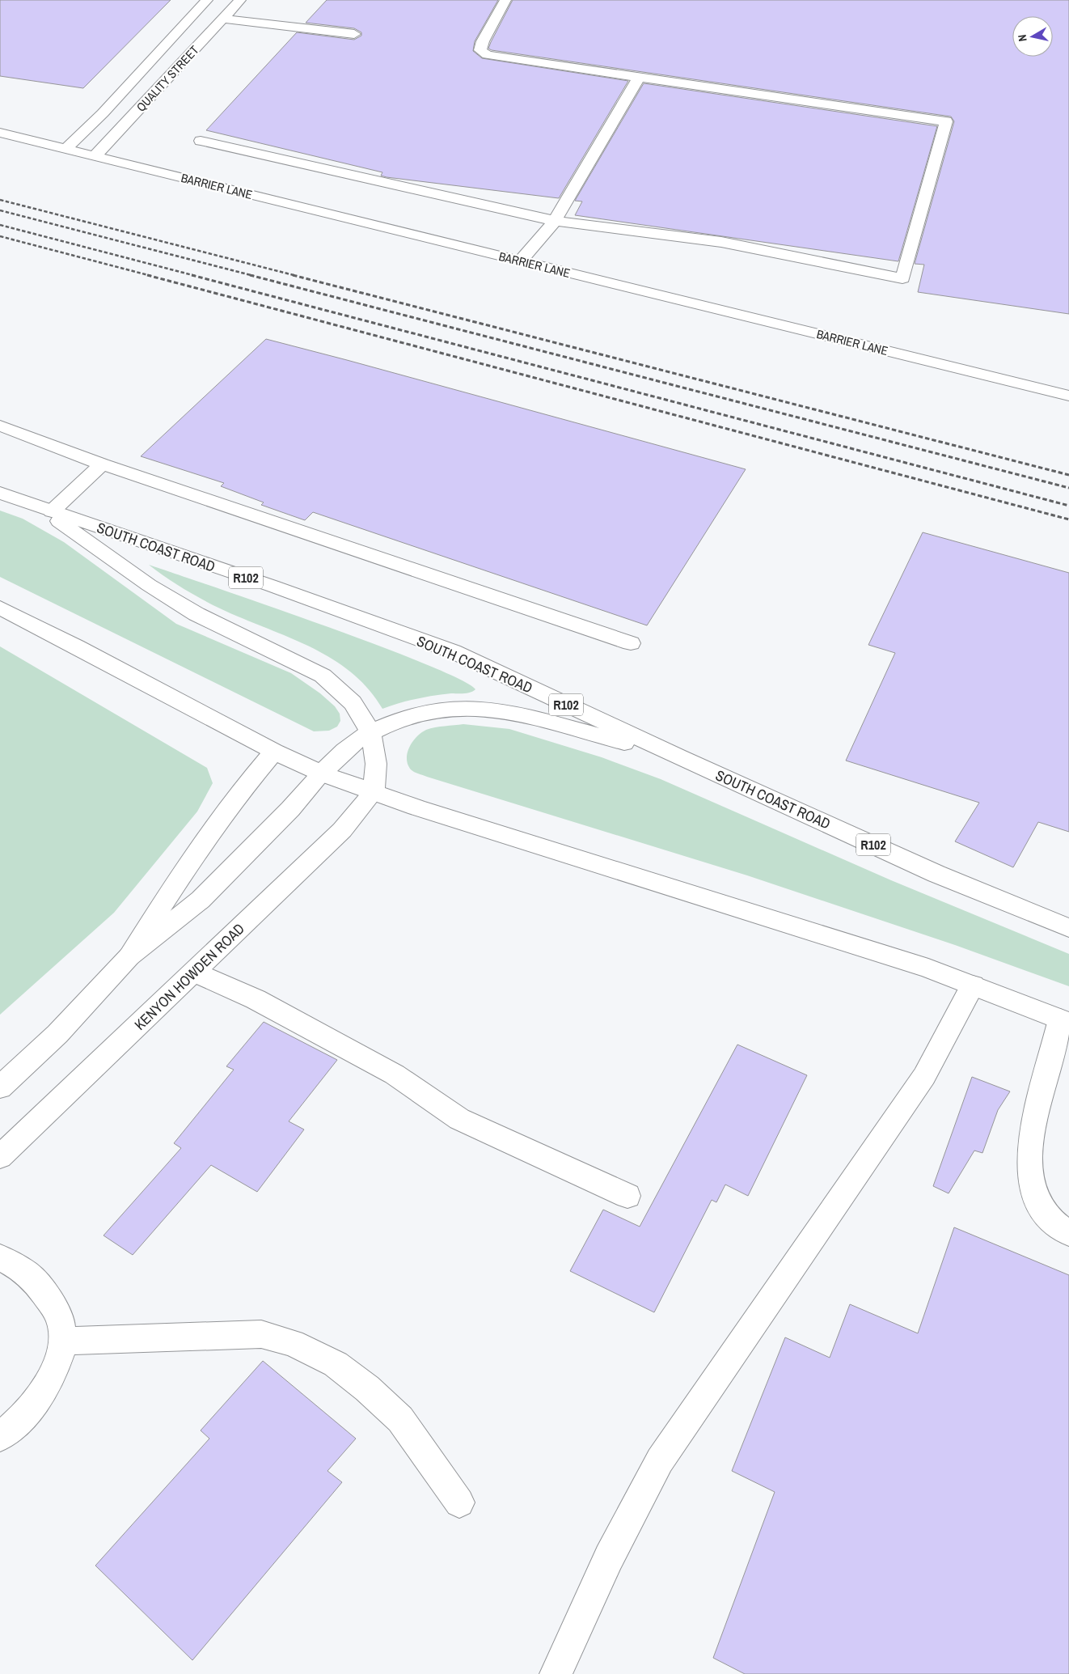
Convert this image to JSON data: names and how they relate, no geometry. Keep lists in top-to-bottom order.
{
  "streets": {
    "main road": [
      "QUALITY STREET",
      "BARRIER LANE",
      "SOUTH COAST ROAD",
      "R102",
      "KENYON HOWDEN ROAD"
    ]
  },
  "crossings": [
    ["QUALITY STREET", "BARRIER LANE"]
  ],
  "north": "left"
}
